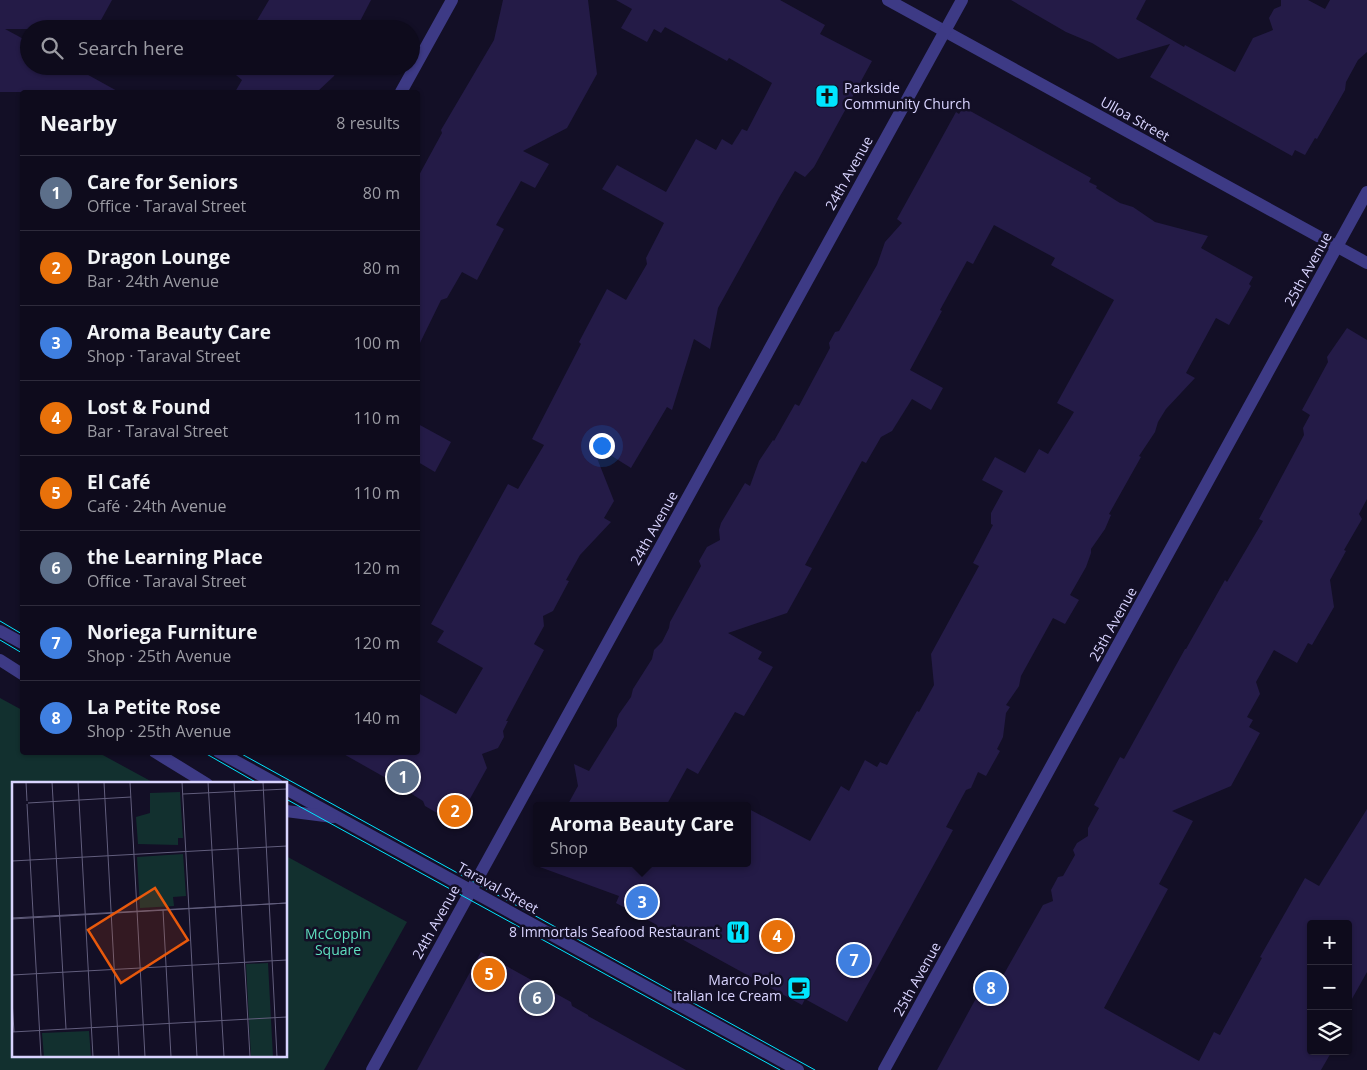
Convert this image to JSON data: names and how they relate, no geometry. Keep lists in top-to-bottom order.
{
  "streets": {
    "street": [
      "Ulloa Street",
      "24th Avenue",
      "25th Avenue",
      "Taraval Street"
    ]
  },
  "crossings": [
    ["Ulloa Street", "24th Avenue"],
    ["Ulloa Street", "25th Avenue"],
    ["24th Avenue", "Taraval Street"]
  ],
  "parks": ["McCoppin Square"],
  "places": {
    "church": ["Parkside Community Church"],
    "restaurant": ["8 Immortals Seafood Restaurant"],
    "cafe": ["Marco Polo Italian Ice Cream"]
  },
  "page": {
    "search": "Search here",
    "heading": ["Nearby", "8 results"],
    "list": [
      {
        "mark": "1",
        "name": "Care for Seniors",
        "note": "Office · Taraval Street",
        "value": "80 m"
      },
      {
        "mark": "2",
        "name": "Dragon Lounge",
        "note": "Bar · 24th Avenue",
        "value": "80 m"
      },
      {
        "mark": "3",
        "name": "Aroma Beauty Care",
        "note": "Shop · Taraval Street",
        "value": "100 m"
      },
      {
        "mark": "4",
        "name": "Lost & Found",
        "note": "Bar · Taraval Street",
        "value": "110 m"
      },
      {
        "mark": "5",
        "name": "El Café",
        "note": "Café · 24th Avenue",
        "value": "110 m"
      },
      {
        "mark": "6",
        "name": "the Learning Place",
        "note": "Office · Taraval Street",
        "value": "120 m"
      },
      {
        "mark": "7",
        "name": "Noriega Furniture",
        "note": "Shop · 25th Avenue",
        "value": "120 m"
      },
      {
        "mark": "8",
        "name": "La Petite Rose",
        "note": "Shop · 25th Avenue",
        "value": "140 m"
      }
    ],
    "pins": [
      "1",
      "2",
      "3",
      "4",
      "7",
      "5",
      "8",
      "6"
    ],
    "popup": ["Aroma Beauty Care", "Shop"],
    "map_buttons": ["+", "−"]
  }
}
